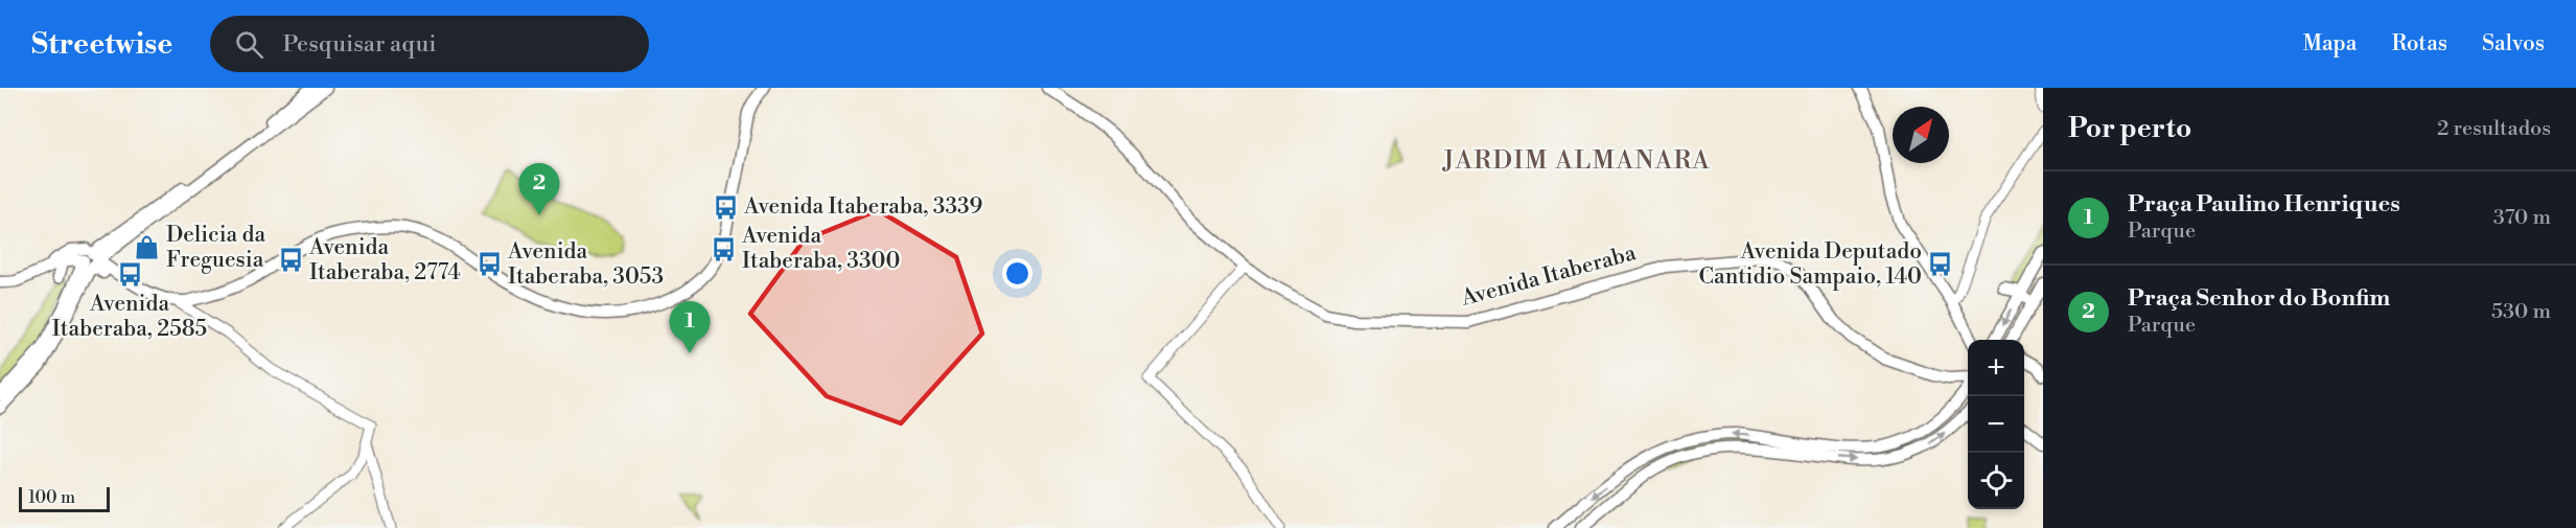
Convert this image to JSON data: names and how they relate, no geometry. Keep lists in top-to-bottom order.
{
  "streets": {
    "main road": ["Avenida Itaberaba"]
  },
  "districts": ["JARDIM ALMANARA"],
  "places": {
    "bus stop": [
      "Avenida Itaberaba, 3339",
      "Avenida Itaberaba, 3300",
      "Avenida Itaberaba, 2774",
      "Avenida Itaberaba, 3053",
      "Avenida Deputado Cantidio Sampaio, 140",
      "Avenida Itaberaba, 2585"
    ],
    "shop": ["Delicia da Freguesia"]
  },
  "scale_bar": "100 m",
  "north": "top right",
  "page": {
    "header": "Streetwise",
    "search": "Pesquisar aqui",
    "nav": ["Mapa", "Rotas", "Salvos"],
    "heading": ["Por perto", "2 resultados"],
    "pins": ["2", "1"],
    "list": [
      {
        "mark": "1",
        "name": "Praça Paulino Henriques",
        "note": "Parque",
        "value": "370 m"
      },
      {
        "mark": "2",
        "name": "Praça Senhor do Bonfim",
        "note": "Parque",
        "value": "530 m"
      }
    ],
    "map_buttons": ["+", "−"],
    "scale": "100 m"
  }
}
